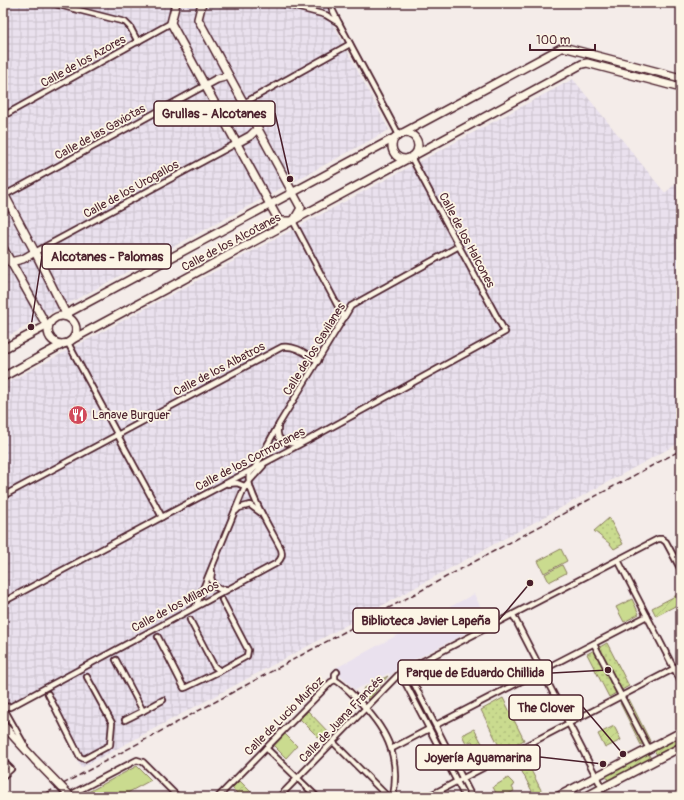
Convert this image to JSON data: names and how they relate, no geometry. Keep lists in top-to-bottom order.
{
  "streets": {
    "street": [
      "Calle de los Azores",
      "Calle de las Gaviotas",
      "Calle de los Urogallos",
      "Calle de los Halcones",
      "Calle de los Alcotanes",
      "Calle de los Gavilanes",
      "Calle de los Albatros",
      "Calle de los Cormoranes",
      "Calle de los Milanos",
      "Calle de Lucio Muñoz",
      "Calle de Juana Francés"
    ]
  },
  "crossings": [
    ["Calle de los Halcones", "Calle de los Alcotanes"],
    ["Calle de los Halcones", "Calle de los Gavilanes"],
    ["Calle de los Halcones", "Calle de los Cormoranes"],
    ["Calle de los Gavilanes", "Calle de los Albatros"],
    ["Calle de los Gavilanes", "Calle de los Cormoranes"],
    ["Calle de los Gavilanes", "Calle de los Milanos"],
    ["Calle de Lucio Muñoz", "Calle de Juana Francés"]
  ],
  "places": {
    "other": [
      "Grullas - Alcotanes",
      "Alcotanes - Palomas",
      "Biblioteca Javier Lapeña",
      "Parque de Eduardo Chillida",
      "The Clover",
      "Joyería Aguamarina"
    ],
    "restaurant": ["Lanave Burguer"]
  },
  "scale_bar": "100 m"
}
